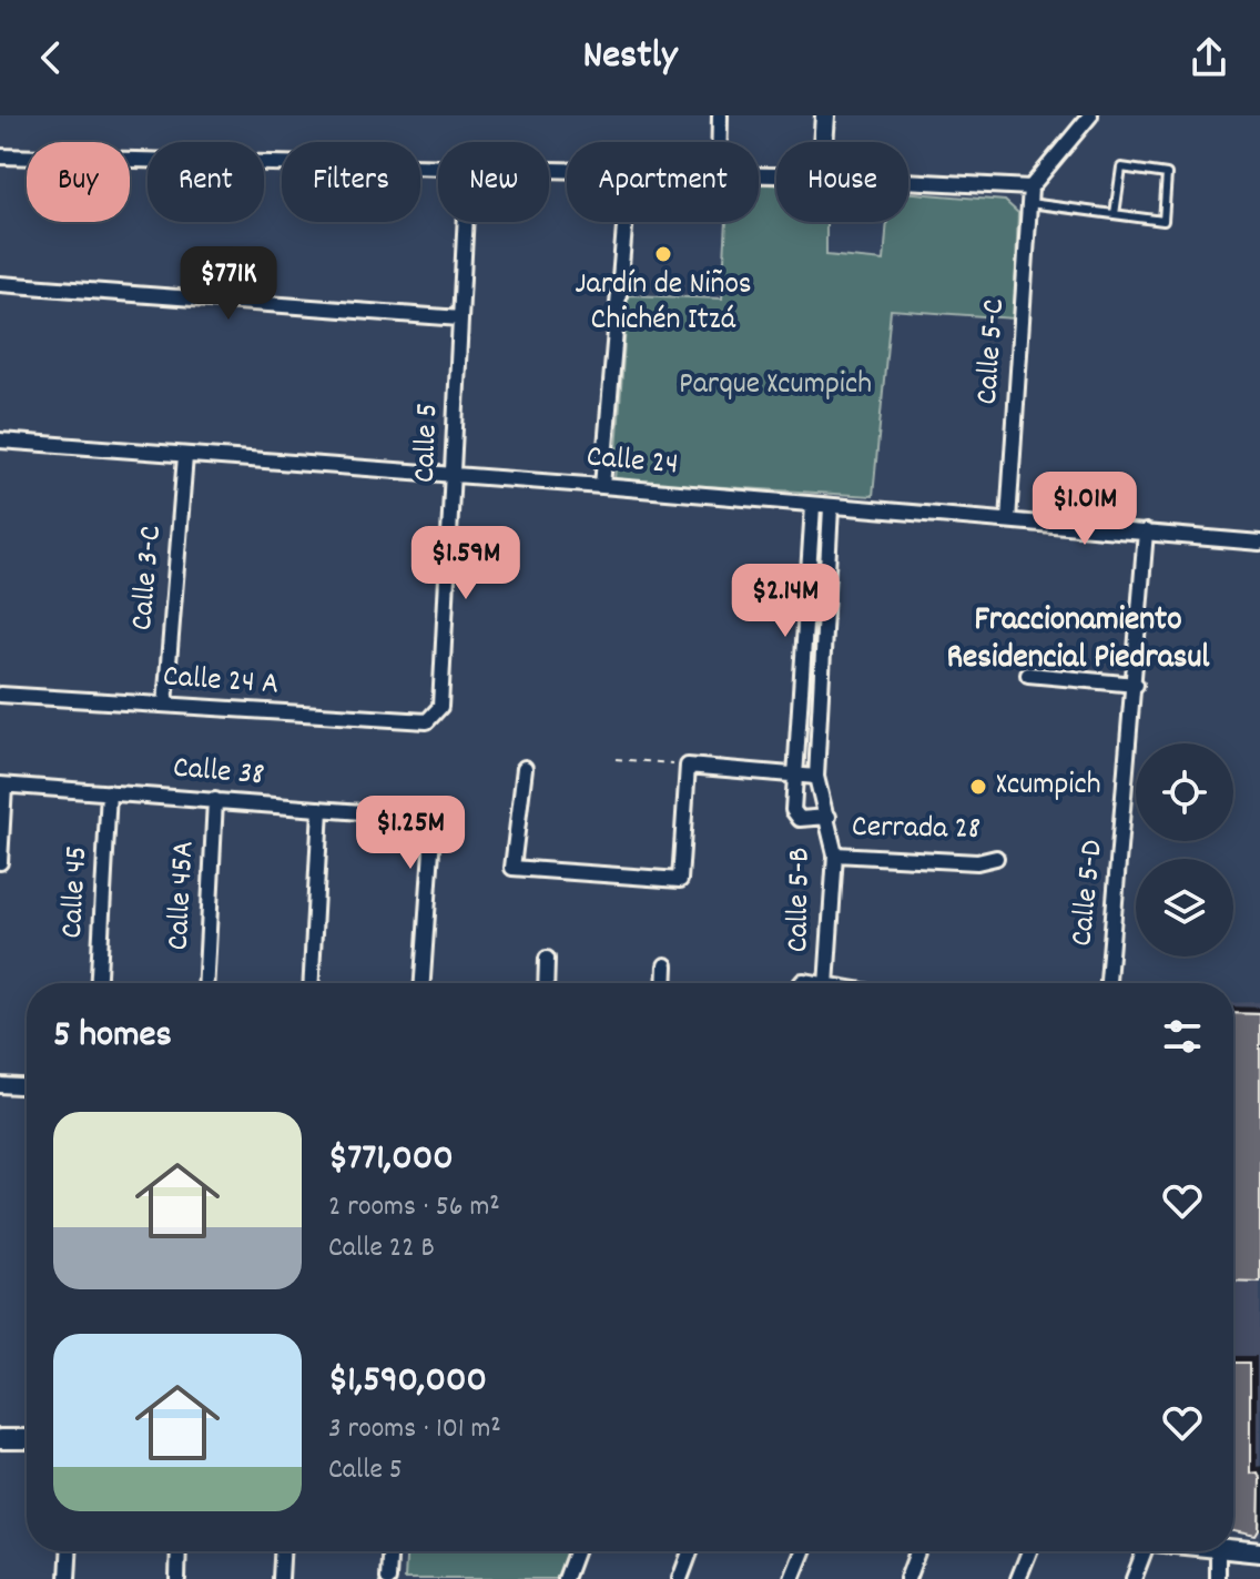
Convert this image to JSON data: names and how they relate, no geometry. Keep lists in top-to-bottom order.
{
  "streets": {
    "street": [
      "Calle 5-C",
      "Calle 5",
      "Calle 24",
      "Calle 3-C",
      "Calle 24 A",
      "Calle 38",
      "Cerrada 28",
      "Calle 45",
      "Calle 5-D",
      "Calle 45A",
      "Calle 5-B"
    ]
  },
  "crossings": [
    ["Calle 5-C", "Calle 24"],
    ["Calle 5", "Calle 24"],
    ["Calle 5", "Calle 24 A"],
    ["Calle 24", "Calle 3-C"],
    ["Calle 24", "Calle 5-D"],
    ["Calle 24", "Calle 5-B"],
    ["Calle 3-C", "Calle 24 A"],
    ["Calle 38", "Calle 45"],
    ["Calle 38", "Calle 45A"],
    ["Cerrada 28", "Calle 5-B"]
  ],
  "districts": ["Fraccionamiento Residencial Piedrasul"],
  "parks": ["Parque Xcumpich"],
  "places": ["Jardín de Niños Chichén Itzá", "Xcumpich"],
  "page": {
    "header": "Nestly",
    "chip": [
      "Buy",
      "Rent",
      "Filters",
      "New",
      "Apartment",
      "House"
    ],
    "price": [
      "$771K",
      "$1.01M",
      "$1.59M",
      "$2.14M",
      "$1.25M"
    ],
    "heading": "5 homes",
    "list": [
      {
        "name": "$771,000",
        "note": "2 rooms · 56 m² · Calle 22 B"
      },
      {
        "name": "$1,590,000",
        "note": "3 rooms · 101 m² · Calle 5"
      }
    ]
  }
}
